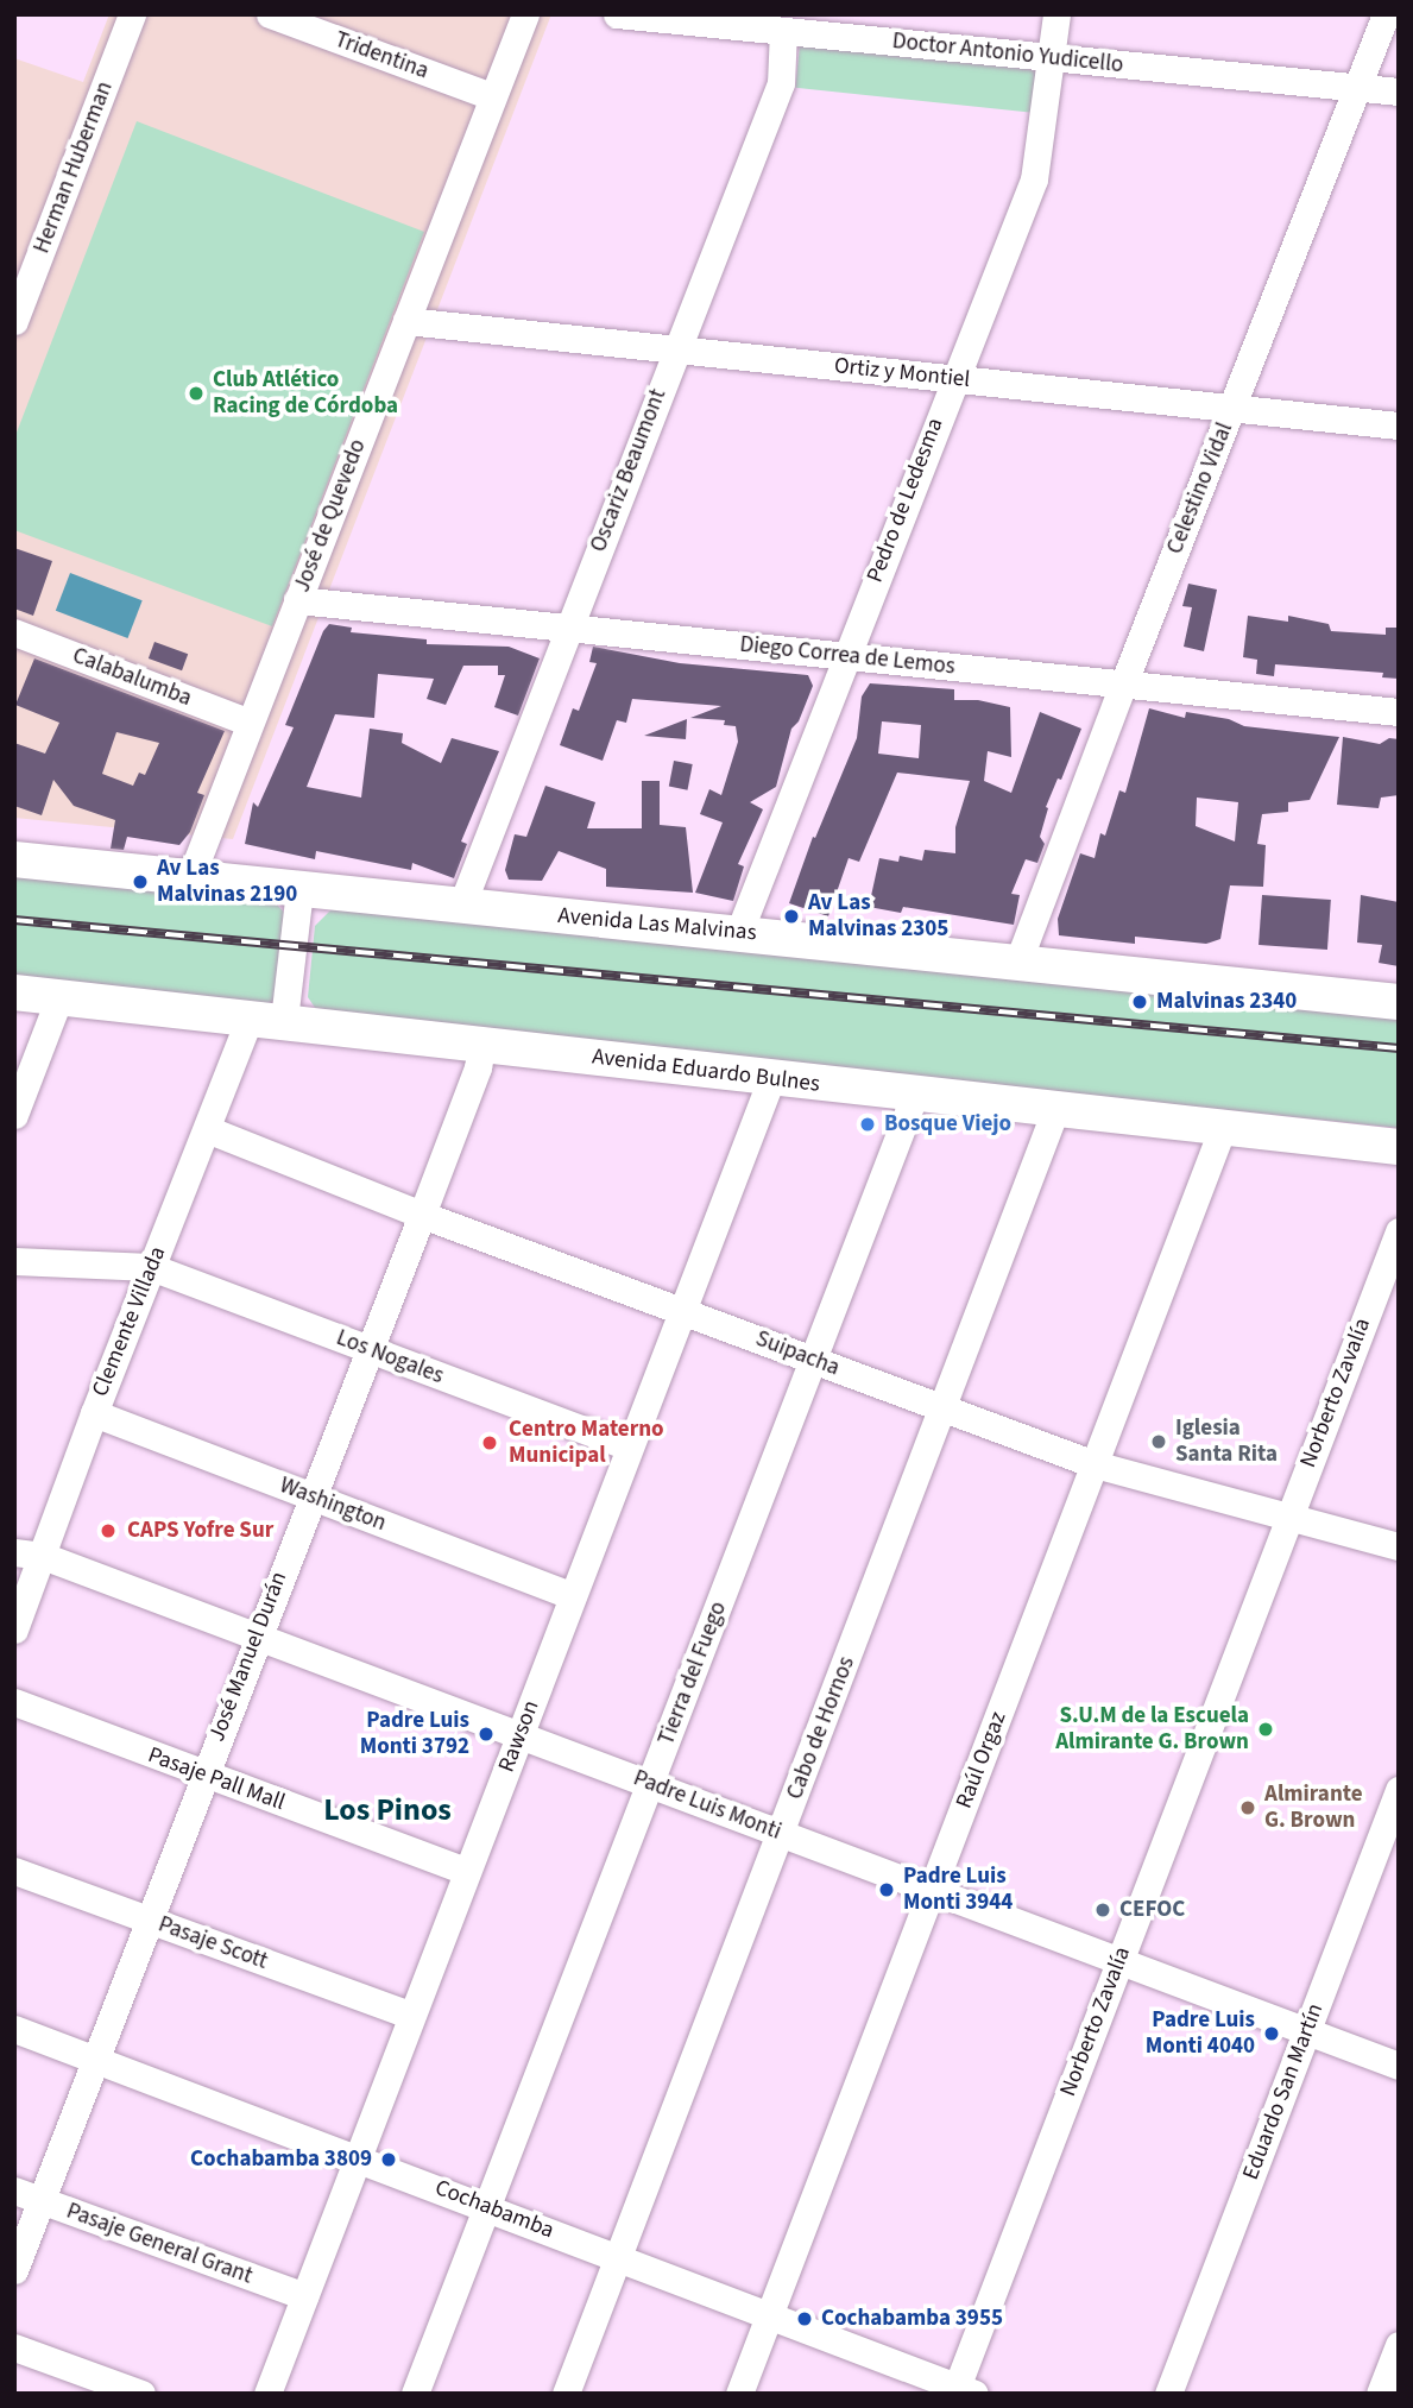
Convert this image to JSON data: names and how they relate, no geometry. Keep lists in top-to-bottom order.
{
  "streets": {
    "main road": ["Avenida Las Malvinas", "Avenida Eduardo Bulnes"],
    "street": [
      "Doctor Antonio Yudicello",
      "Tridentina",
      "Herman Huberman",
      "Ortiz y Montiel",
      "Oscariz Beaumont",
      "Celestino Vidal",
      "Pedro de Ledesma",
      "José de Quevedo",
      "Diego Correa de Lemos",
      "Calabalumba",
      "Clemente Villada",
      "Suipacha",
      "Los Nogales",
      "Norberto Zavalía",
      "Washington",
      "José Manuel Durán",
      "Tierra del Fuego",
      "Cabo de Hornos",
      "Rawson",
      "Raúl Orgaz",
      "Pasaje Pall Mall",
      "Padre Luis Monti",
      "Pasaje Scott",
      "Eduardo San Martín",
      "Cochabamba",
      "Pasaje General Grant"
    ]
  },
  "crossings": [
    ["Doctor Antonio Yudicello", "Oscariz Beaumont"],
    ["Doctor Antonio Yudicello", "Celestino Vidal"],
    ["Doctor Antonio Yudicello", "Pedro de Ledesma"],
    ["Tridentina", "José de Quevedo"],
    ["Ortiz y Montiel", "Oscariz Beaumont"],
    ["Ortiz y Montiel", "Celestino Vidal"],
    ["Ortiz y Montiel", "Pedro de Ledesma"],
    ["Ortiz y Montiel", "José de Quevedo"],
    ["Oscariz Beaumont", "Diego Correa de Lemos"],
    ["Oscariz Beaumont", "Avenida Las Malvinas"],
    ["Celestino Vidal", "Diego Correa de Lemos"],
    ["Celestino Vidal", "Avenida Las Malvinas"],
    ["Pedro de Ledesma", "Diego Correa de Lemos"],
    ["Pedro de Ledesma", "Avenida Las Malvinas"],
    ["José de Quevedo", "Diego Correa de Lemos"],
    ["José de Quevedo", "Calabalumba"],
    ["José de Quevedo", "Avenida Las Malvinas"],
    ["Avenida Las Malvinas", "Clemente Villada"],
    ["Avenida Eduardo Bulnes", "Clemente Villada"],
    ["Avenida Eduardo Bulnes", "José Manuel Durán"],
    ["Avenida Eduardo Bulnes", "Tierra del Fuego"],
    ["Avenida Eduardo Bulnes", "Cabo de Hornos"],
    ["Avenida Eduardo Bulnes", "Rawson"],
    ["Avenida Eduardo Bulnes", "Raúl Orgaz"],
    ["Clemente Villada", "Suipacha"],
    ["Clemente Villada", "Los Nogales"],
    ["Clemente Villada", "Washington"],
    ["Clemente Villada", "Padre Luis Monti"],
    ["Suipacha", "Norberto Zavalía"],
    ["Suipacha", "José Manuel Durán"],
    ["Suipacha", "Tierra del Fuego"],
    ["Suipacha", "Cabo de Hornos"],
    ["Suipacha", "Rawson"],
    ["Suipacha", "Raúl Orgaz"],
    ["Los Nogales", "José Manuel Durán"],
    ["Los Nogales", "Rawson"],
    ["Norberto Zavalía", "Padre Luis Monti"],
    ["Norberto Zavalía", "Cochabamba"],
    ["Washington", "José Manuel Durán"],
    ["Washington", "Rawson"],
    ["José Manuel Durán", "Pasaje Pall Mall"],
    ["José Manuel Durán", "Padre Luis Monti"],
    ["José Manuel Durán", "Pasaje Scott"],
    ["José Manuel Durán", "Cochabamba"],
    ["José Manuel Durán", "Pasaje General Grant"],
    ["Tierra del Fuego", "Padre Luis Monti"],
    ["Tierra del Fuego", "Cochabamba"],
    ["Cabo de Hornos", "Padre Luis Monti"],
    ["Cabo de Hornos", "Cochabamba"],
    ["Rawson", "Pasaje Pall Mall"],
    ["Rawson", "Padre Luis Monti"],
    ["Rawson", "Pasaje Scott"],
    ["Rawson", "Cochabamba"],
    ["Rawson", "Pasaje General Grant"],
    ["Raúl Orgaz", "Padre Luis Monti"],
    ["Raúl Orgaz", "Cochabamba"],
    ["Padre Luis Monti", "Eduardo San Martín"]
  ],
  "districts": ["Los Pinos"],
  "places": [
    "Club Atlético Racing de Córdoba",
    "Av Las Malvinas 2190",
    "Av Las Malvinas 2305",
    "Malvinas 2340",
    "Bosque Viejo",
    "Iglesia Santa Rita",
    "Centro Materno Municipal",
    "CAPS Yofre Sur",
    "S.U.M de la Escuela Almirante G. Brown",
    "Padre Luis Monti 3792",
    "Almirante G. Brown",
    "Padre Luis Monti 3944",
    "CEFOC",
    "Padre Luis Monti 4040",
    "Cochabamba 3809",
    "Cochabamba 3955"
  ]
}
